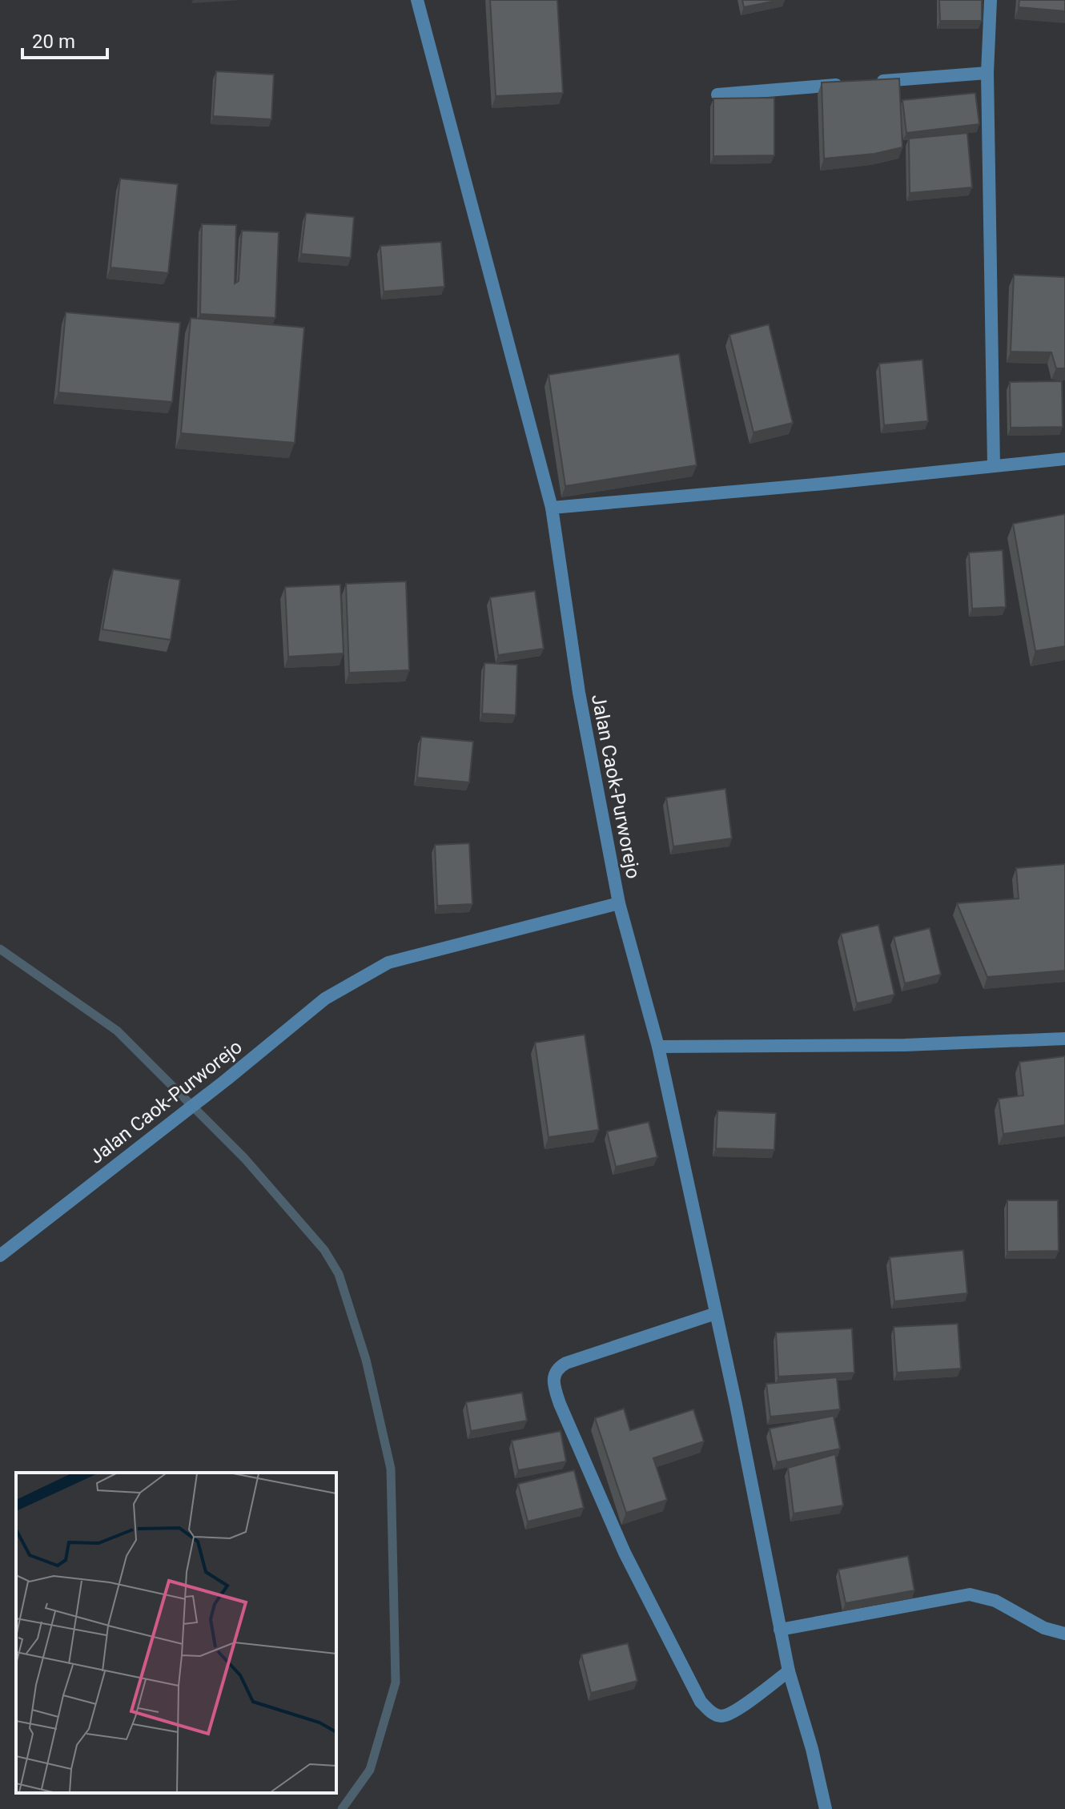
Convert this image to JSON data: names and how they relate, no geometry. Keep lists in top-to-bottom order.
{
  "streets": {
    "street": ["Jalan Caok-Purworejo"]
  },
  "scale_bar": "20 m"
}
